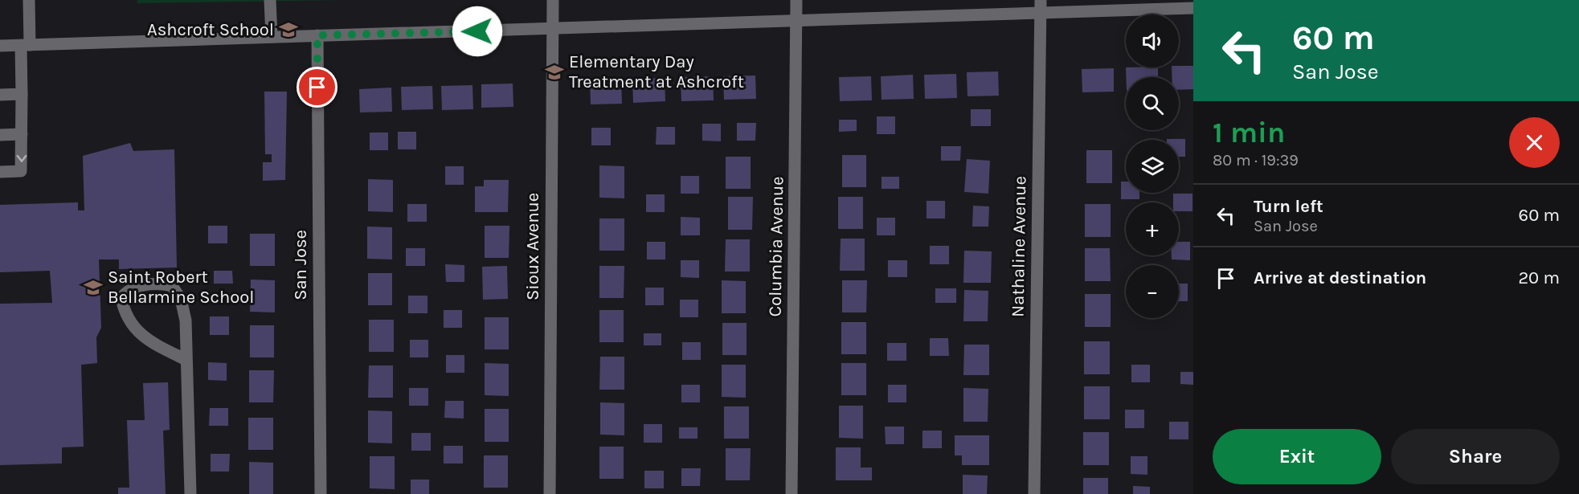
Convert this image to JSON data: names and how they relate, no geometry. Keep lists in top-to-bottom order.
{
  "streets": {
    "street": [
      "Sioux Avenue",
      "Columbia Avenue",
      "Nathaline Avenue",
      "San Jose"
    ]
  },
  "places": {
    "school or university": ["Ashcroft School", "Elementary Day Treatment at Ashcroft", "Saint Robert Bellarmine School"]
  },
  "page": {
    "turn": ["60 m", "San Jose"],
    "map_buttons": ["+", "−"],
    "heading": ["1 min", "80 m · 19:39"],
    "list": [
      {
        "name": "Turn left",
        "note": "San Jose",
        "value": "60 m"
      },
      {
        "name": "Arrive at destination",
        "value": "20 m"
      }
    ],
    "buttons": ["Exit", "Share"]
  }
}
